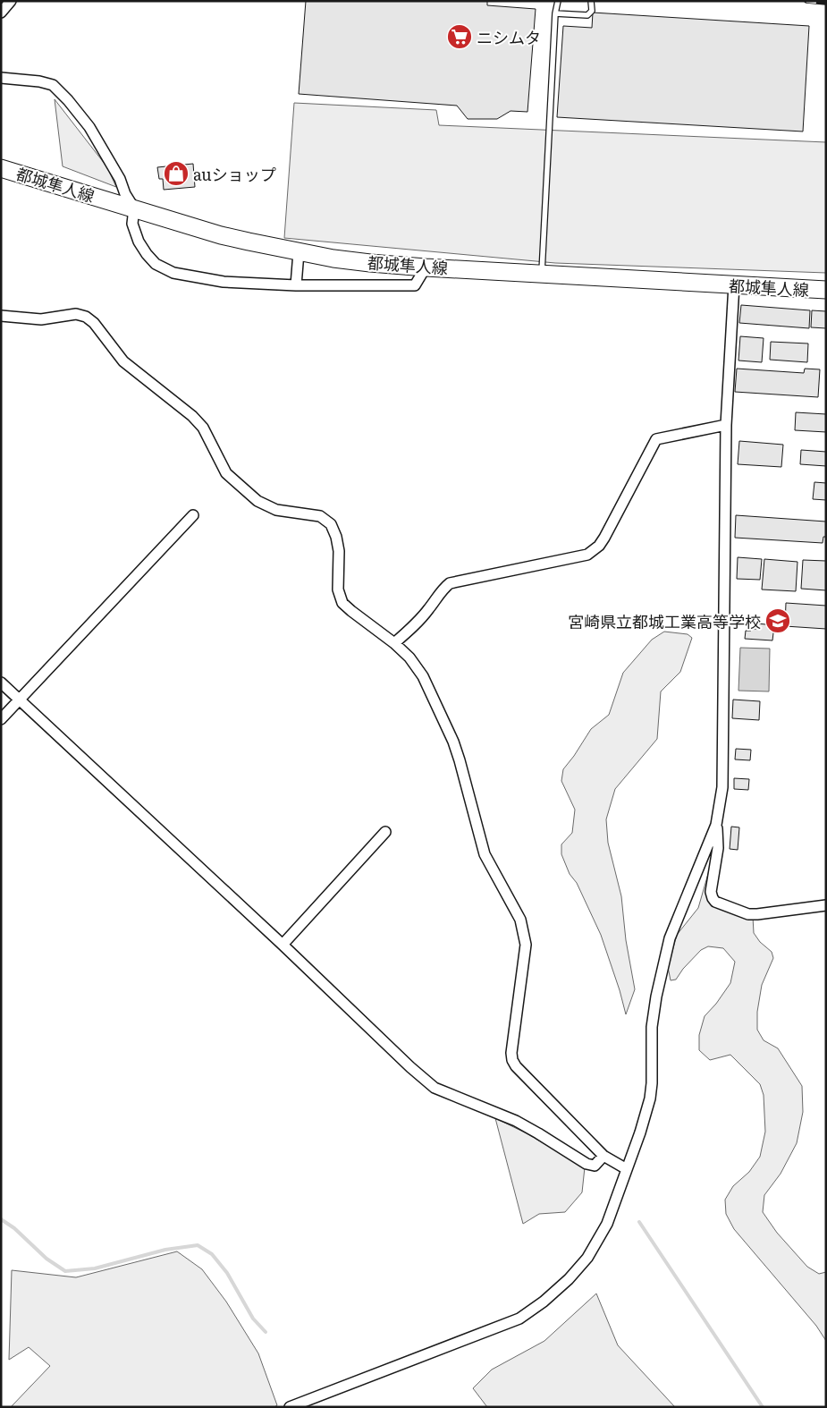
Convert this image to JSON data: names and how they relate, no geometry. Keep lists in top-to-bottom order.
{
  "streets": {
    "main road": ["都城隼人線"]
  },
  "places": {
    "supermarket": ["ニシムタ"],
    "shop": ["auショップ"],
    "school or university": ["宮崎県立都城工業高等学校"]
  }
}
